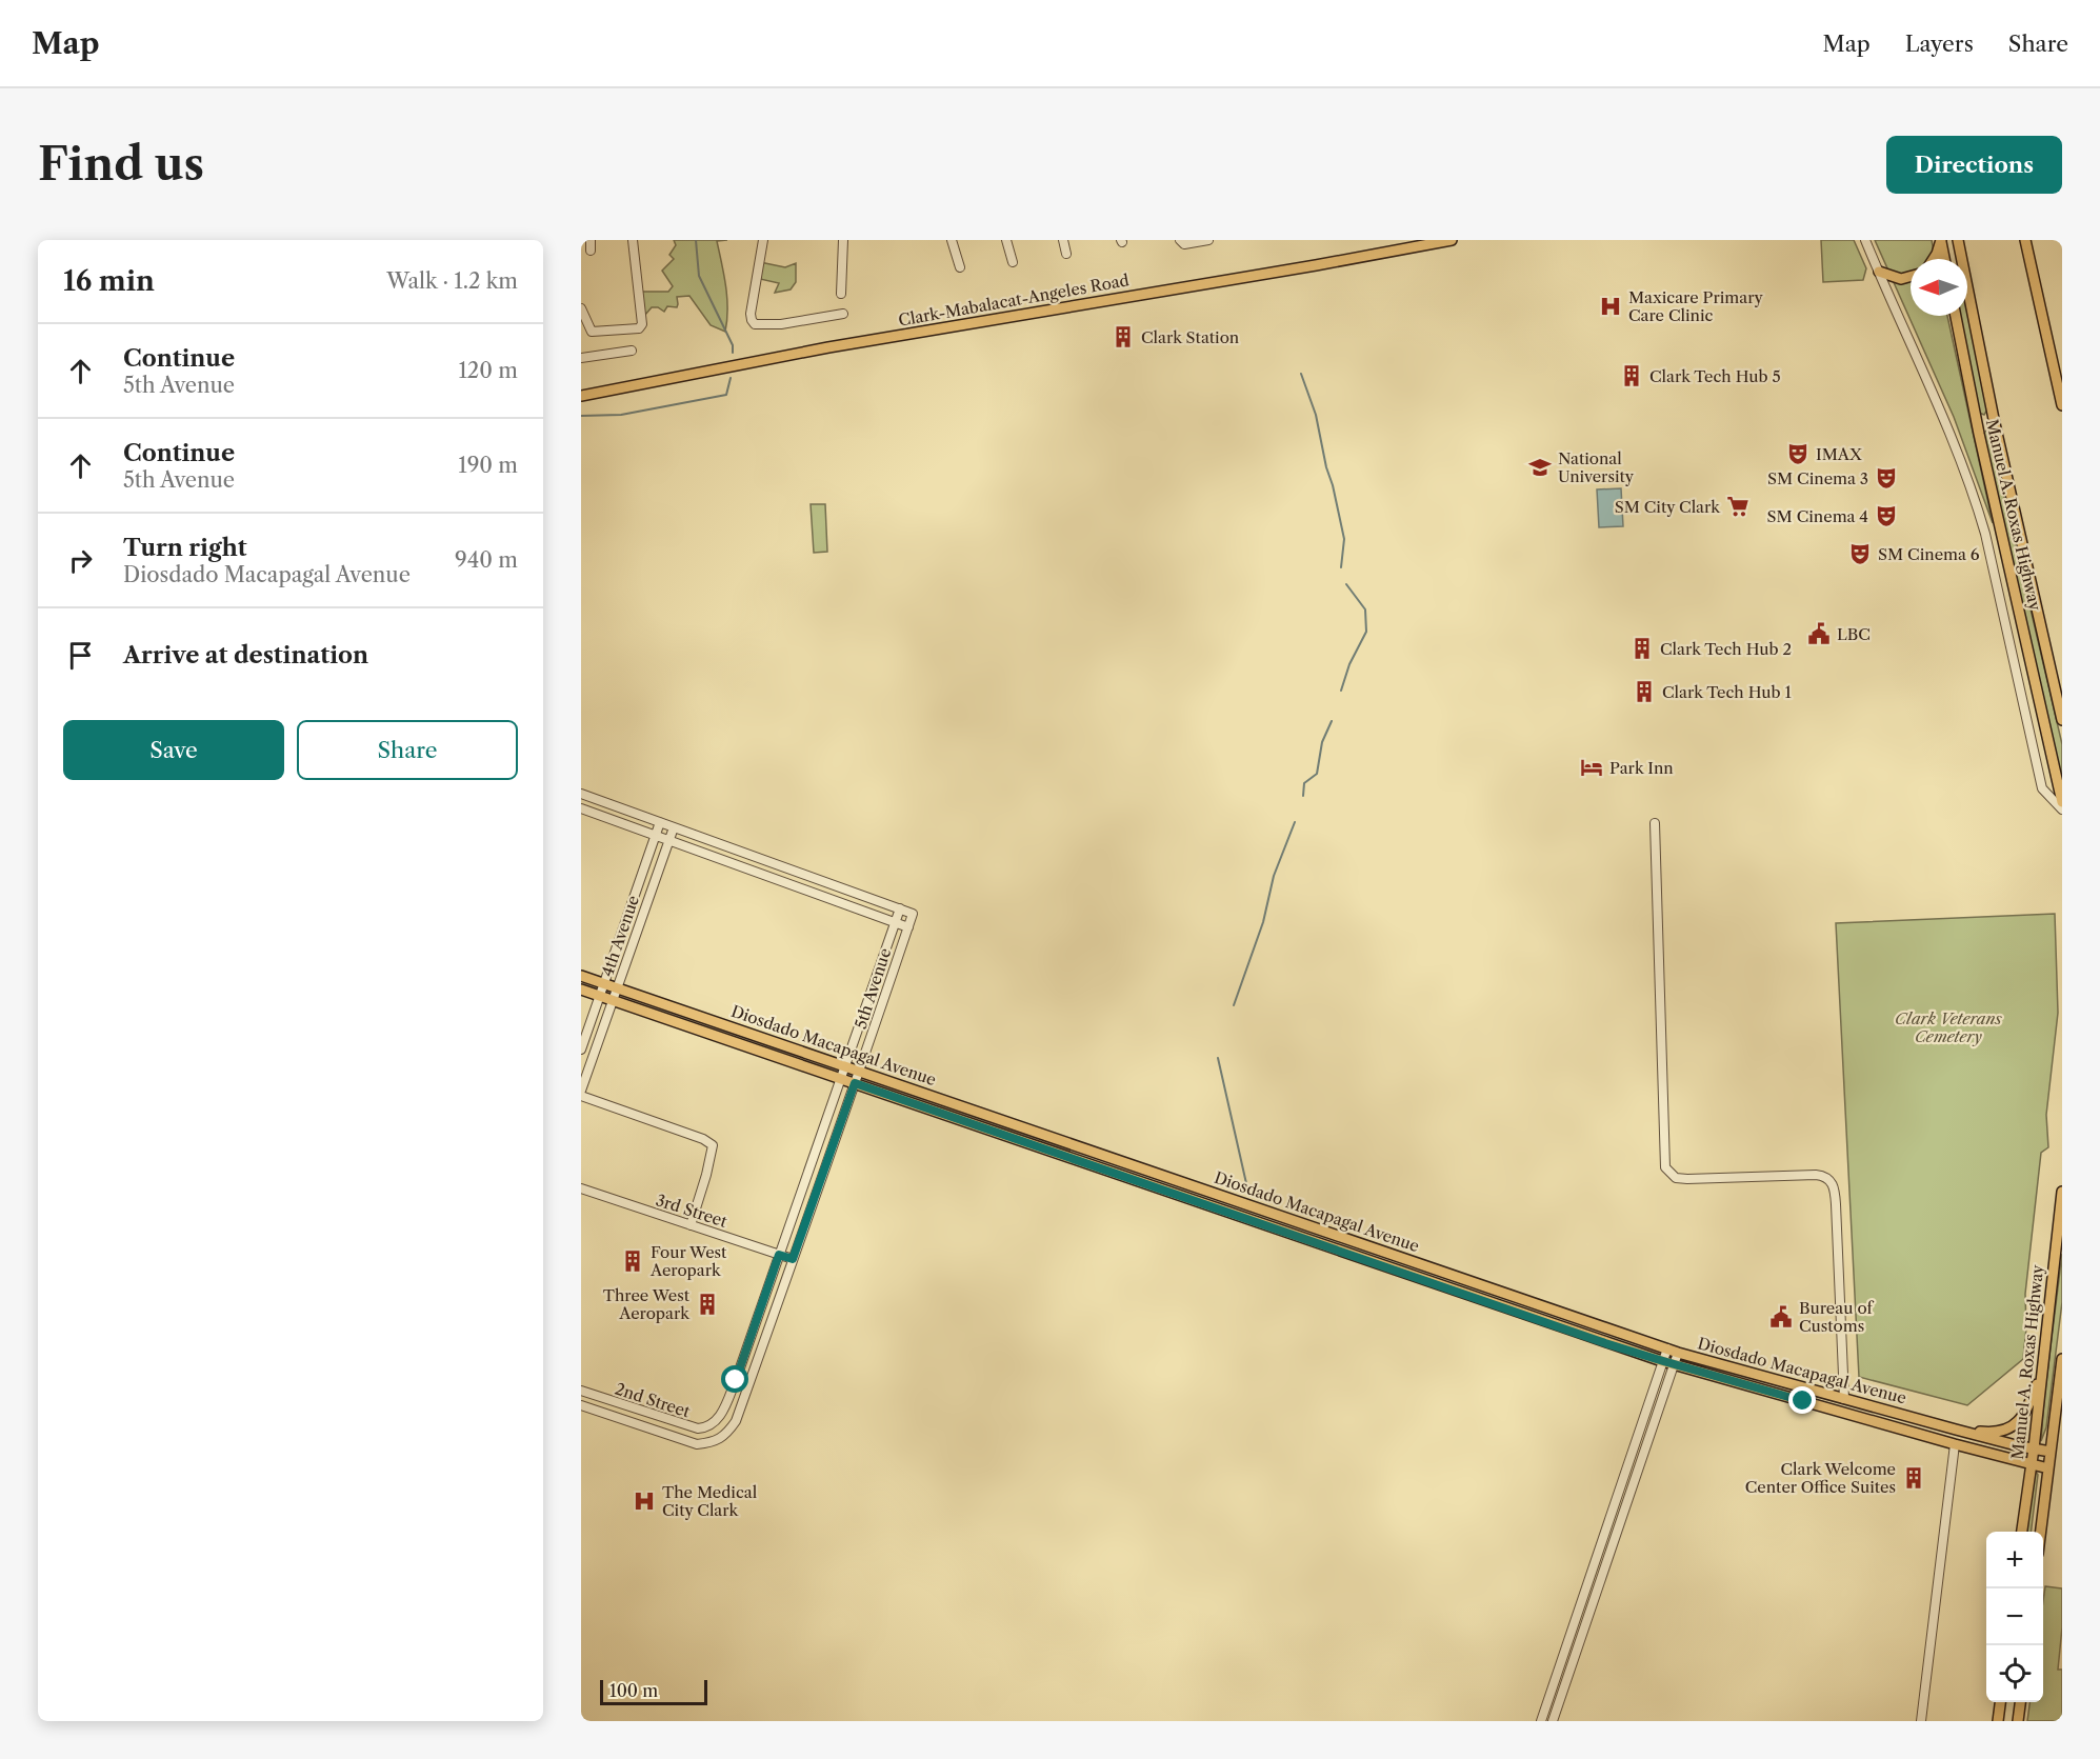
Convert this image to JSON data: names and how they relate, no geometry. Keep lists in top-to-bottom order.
{
  "streets": {
    "main road": ["Clark-Mabalacat-Angeles Road", "Manuel A. Roxas Highway", "Diosdado Macapagal Avenue"],
    "street": [
      "4th Avenue",
      "5th Avenue",
      "3rd Street",
      "2nd Street"
    ]
  },
  "crossings": [
    ["Manuel A. Roxas Highway", "Diosdado Macapagal Avenue"],
    ["4th Avenue", "Diosdado Macapagal Avenue"],
    ["5th Avenue", "Diosdado Macapagal Avenue"],
    ["5th Avenue", "3rd Street"],
    ["5th Avenue", "2nd Street"]
  ],
  "parks": ["Clark Veterans Cemetery"],
  "places": {
    "hospital": ["Maxicare Primary Care Clinic", "The Medical City Clark"],
    "building": [
      "Clark Station",
      "Clark Tech Hub 5",
      "Clark Tech Hub 2",
      "Clark Tech Hub 1",
      "Four West Aeropark",
      "Three West Aeropark",
      "Clark Welcome Center Office Suites"
    ],
    "theatre": [
      "IMAX",
      "SM Cinema 3",
      "SM Cinema 4",
      "SM Cinema 6"
    ],
    "school or university": ["National University"],
    "supermarket": ["SM City Clark"],
    "public building": ["LBC", "Bureau of Customs"],
    "hotel": ["Park Inn"]
  },
  "scale_bar": "100 m",
  "north": "left",
  "page": {
    "header": "Map",
    "nav": ["Map", "Layers", "Share"],
    "buttons": [
      "Directions",
      ["Save", "Share"]
    ],
    "title": "Find us",
    "heading": ["16 min", "Walk · 1.2 km"],
    "list": [
      ["Continue", "5th Avenue", "120 m"],
      ["Continue", "5th Avenue", "190 m"],
      ["Turn right", "Diosdado Macapagal Avenue", "940 m"],
      "Arrive at destination"
    ],
    "map_buttons": ["+", "−"],
    "scale": "100 m"
  }
}
